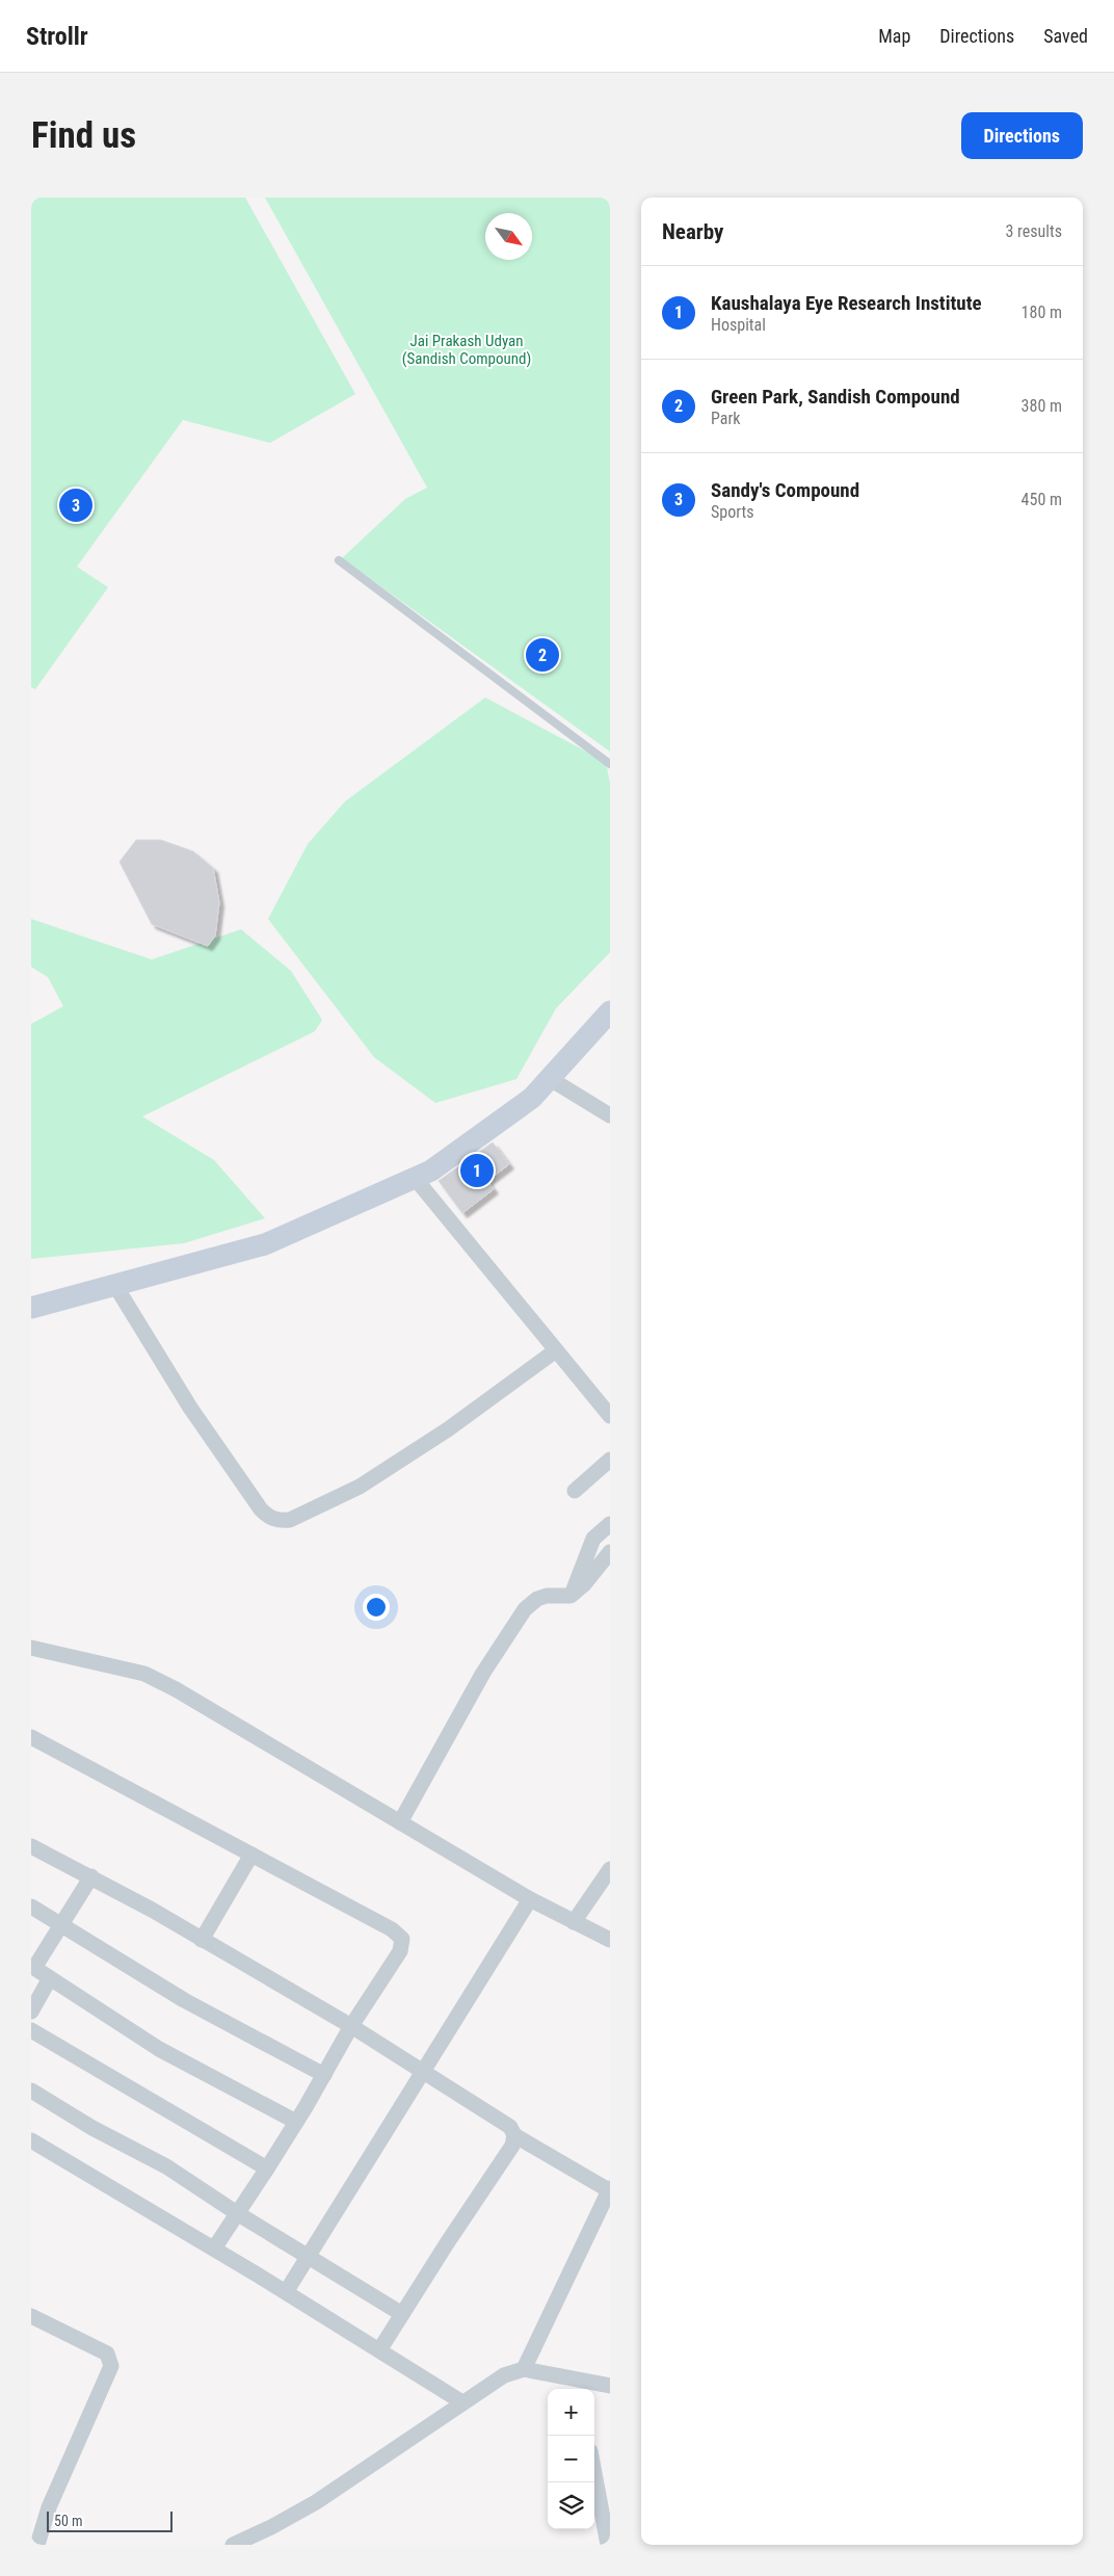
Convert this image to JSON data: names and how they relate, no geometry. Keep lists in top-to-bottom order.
{
  "parks": ["Jai Prakash Udyan (Sandish Compound)"],
  "scale_bar": "50 m",
  "north": "bottom right",
  "page": {
    "header": "Strollr",
    "nav": ["Map", "Directions", "Saved"],
    "buttons": "Directions",
    "title": "Find us",
    "heading": ["Nearby", "3 results"],
    "list": [
      {
        "mark": "1",
        "name": "Kaushalaya Eye Research Institute",
        "note": "Hospital",
        "value": "180 m"
      },
      {
        "mark": "2",
        "name": "Green Park, Sandish Compound",
        "note": "Park",
        "value": "380 m"
      },
      {
        "mark": "3",
        "name": "Sandy's Compound",
        "note": "Sports",
        "value": "450 m"
      }
    ],
    "pins": ["3", "2", "1"],
    "map_buttons": ["+", "−"],
    "scale": "50 m"
  }
}
